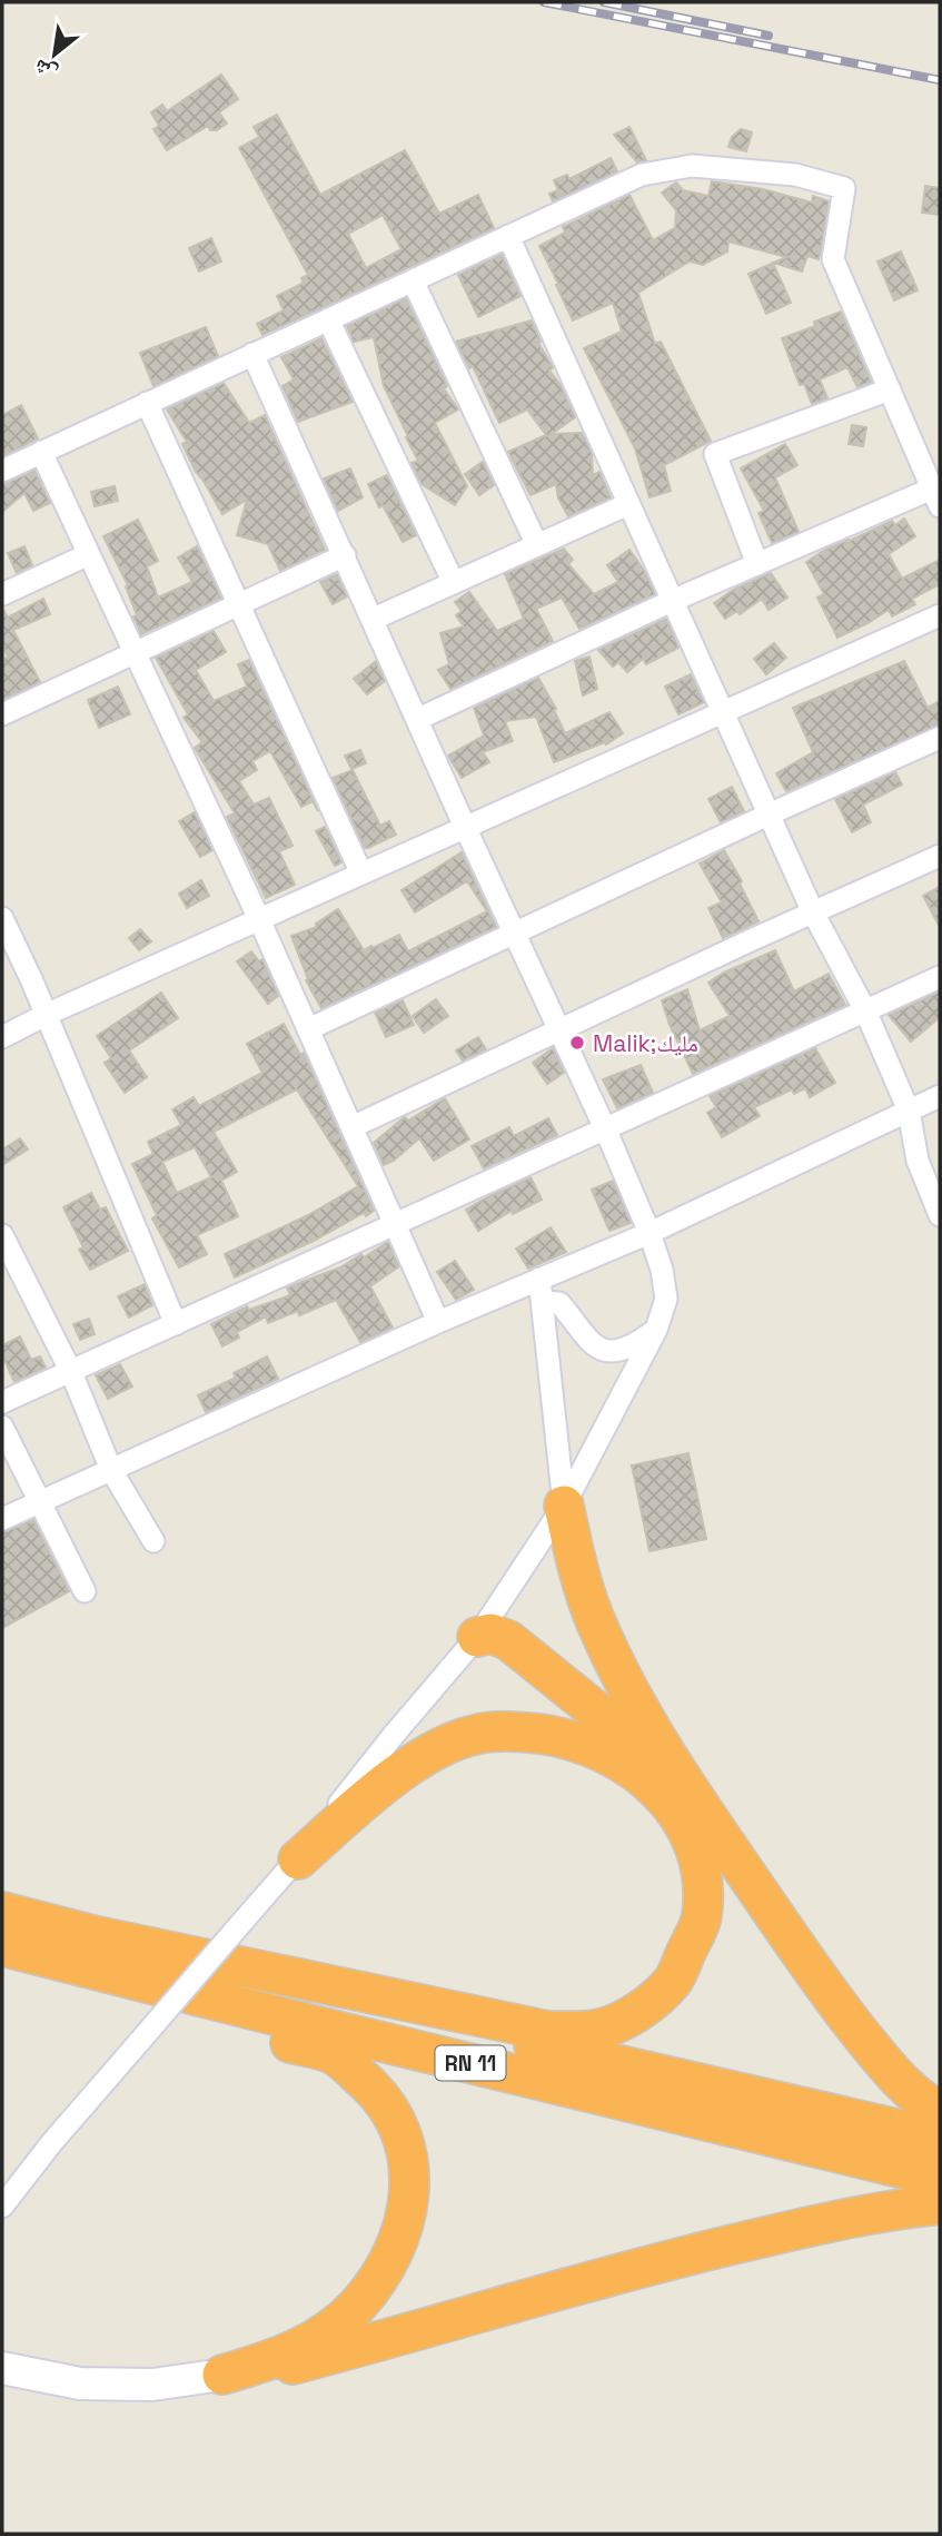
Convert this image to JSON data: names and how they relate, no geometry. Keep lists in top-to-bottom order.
{
  "streets": {
    "highway": ["RN 11"]
  },
  "places": ["Malik;مليك"],
  "north": "bottom left"
}
